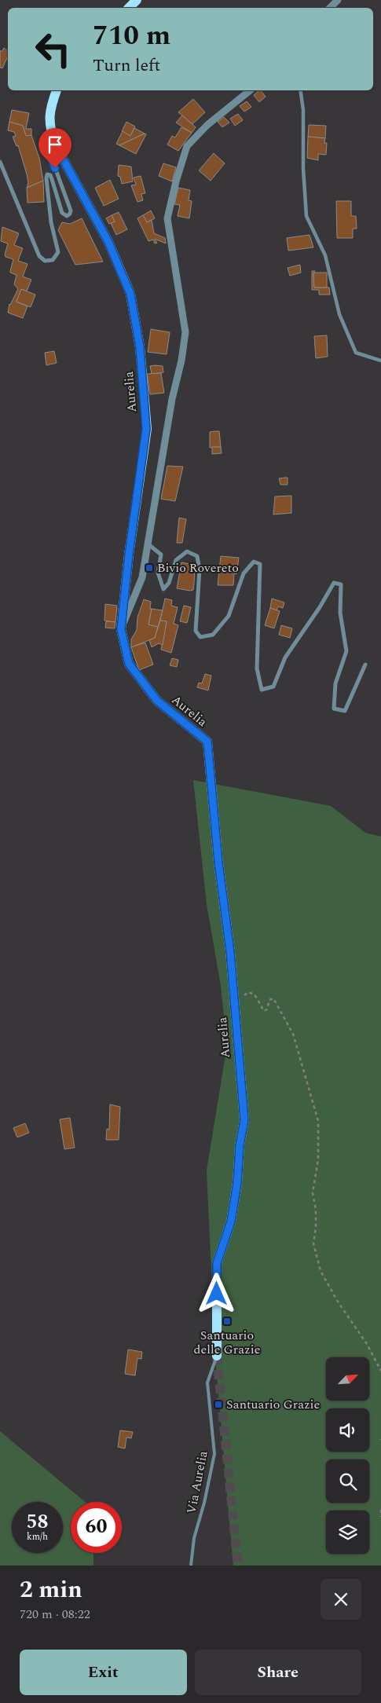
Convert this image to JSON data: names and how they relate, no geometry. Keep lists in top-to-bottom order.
{
  "streets": {
    "main road": ["Aurelia"],
    "lane": ["Via Aurelia"]
  },
  "crossings": [
    ["Aurelia", "Via Aurelia"]
  ],
  "places": {
    "transit": ["Bivio Rovereto", "Santuario delle Grazie", "Santuario Grazie"]
  },
  "north": "top right",
  "page": {
    "turn": ["710 m", "Turn left"],
    "speed": "58 km/h",
    "limit": "60",
    "heading": ["2 min", "720 m · 08:22"],
    "buttons": ["Exit", "Share"]
  }
}
